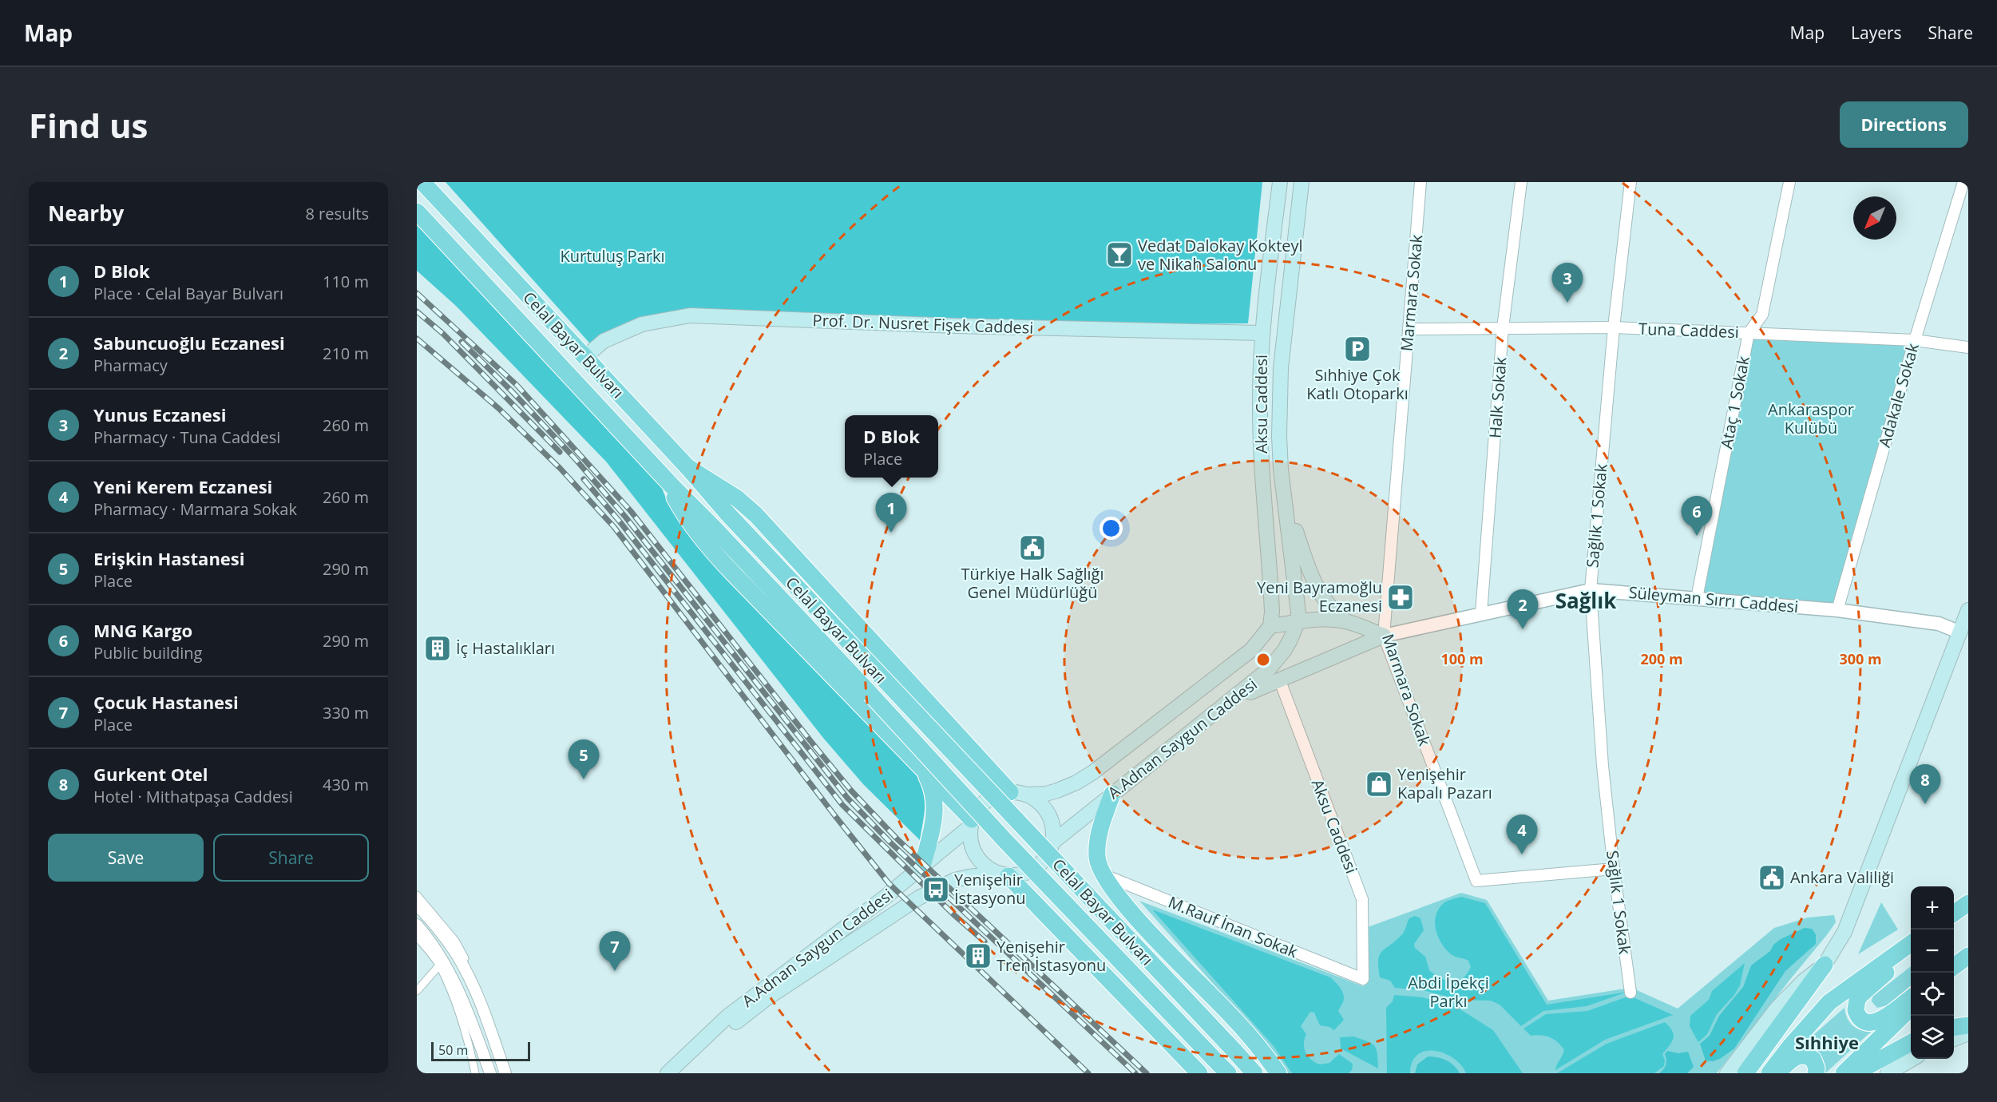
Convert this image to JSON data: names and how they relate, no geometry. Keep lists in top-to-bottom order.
{
  "streets": {
    "main road": [
      "Prof. Dr. Nusret Fişek Caddesi",
      "Celal Bayar Bulvarı",
      "Aksu Caddesi",
      "A.Adnan Saygun Caddesi"
    ],
    "street": [
      "Marmara Sokak",
      "Tuna Caddesi",
      "Adakale Sokak",
      "Halk Sokak",
      "Ataç 1 Sokak",
      "Sağlık 1 Sokak",
      "Süleyman Sırrı Caddesi",
      "M.Rauf İnan Sokak"
    ]
  },
  "crossings": [
    ["Marmara Sokak", "Tuna Caddesi"],
    ["Marmara Sokak", "Sağlık 1 Sokak"],
    ["Marmara Sokak", "Süleyman Sırrı Caddesi"],
    ["Prof. Dr. Nusret Fişek Caddesi", "Aksu Caddesi"],
    ["Tuna Caddesi", "Adakale Sokak"],
    ["Tuna Caddesi", "Halk Sokak"],
    ["Tuna Caddesi", "Ataç 1 Sokak"],
    ["Tuna Caddesi", "Sağlık 1 Sokak"],
    ["Adakale Sokak", "Süleyman Sırrı Caddesi"],
    ["Halk Sokak", "Süleyman Sırrı Caddesi"],
    ["Ataç 1 Sokak", "Süleyman Sırrı Caddesi"],
    ["Aksu Caddesi", "A.Adnan Saygun Caddesi"],
    ["Aksu Caddesi", "M.Rauf İnan Sokak"],
    ["Sağlık 1 Sokak", "Süleyman Sırrı Caddesi"]
  ],
  "districts": ["Sağlık", "Sıhhiye"],
  "parks": ["Kurtuluş Parkı", "Ankaraspor Kulübü", "Abdi İpekçi Parkı"],
  "places": {
    "bar": ["Vedat Dalokay Kokteyl ve Nikah Salonu"],
    "parking": ["Sıhhiye Çok Katlı Otoparkı"],
    "public building": ["Türkiye Halk Sağlığı Genel Müdürlüğü", "Ankara Valiliği"],
    "pharmacy": ["Yeni Bayramoğlu Eczanesi"],
    "building": ["İç Hastalıkları", "Yenişehir Tren İstasyonu"],
    "shop": ["Yenişehir Kapalı Pazarı"],
    "bus stop": ["Yenişehir İstasyonu"]
  },
  "scale_bar": "50 m",
  "north": "bottom left",
  "page": {
    "header": "Map",
    "nav": ["Map", "Layers", "Share"],
    "buttons": [
      "Directions",
      ["Save", "Share"]
    ],
    "title": "Find us",
    "heading": ["Nearby", "8 results"],
    "list": [
      {
        "mark": "1",
        "name": "D Blok",
        "note": "Place · Celal Bayar Bulvarı",
        "value": "110 m"
      },
      {
        "mark": "2",
        "name": "Sabuncuoğlu Eczanesi",
        "note": "Pharmacy",
        "value": "210 m"
      },
      {
        "mark": "3",
        "name": "Yunus Eczanesi",
        "note": "Pharmacy · Tuna Caddesi",
        "value": "260 m"
      },
      {
        "mark": "4",
        "name": "Yeni Kerem Eczanesi",
        "note": "Pharmacy · Marmara Sokak",
        "value": "260 m"
      },
      {
        "mark": "5",
        "name": "Erişkin Hastanesi",
        "note": "Place",
        "value": "290 m"
      },
      {
        "mark": "6",
        "name": "MNG Kargo",
        "note": "Public building",
        "value": "290 m"
      },
      {
        "mark": "7",
        "name": "Çocuk Hastanesi",
        "note": "Place",
        "value": "330 m"
      },
      {
        "mark": "8",
        "name": "Gurkent Otel",
        "note": "Hotel · Mithatpaşa Caddesi",
        "value": "430 m"
      }
    ],
    "pins": [
      "3",
      "1",
      "6",
      "2",
      "5",
      "8",
      "4",
      "7"
    ],
    "popup": ["D Blok", "Place"],
    "map_buttons": ["+", "−"],
    "scale": "50 m"
  },
  "rings": ["100 m", "200 m", "300 m"]
}
